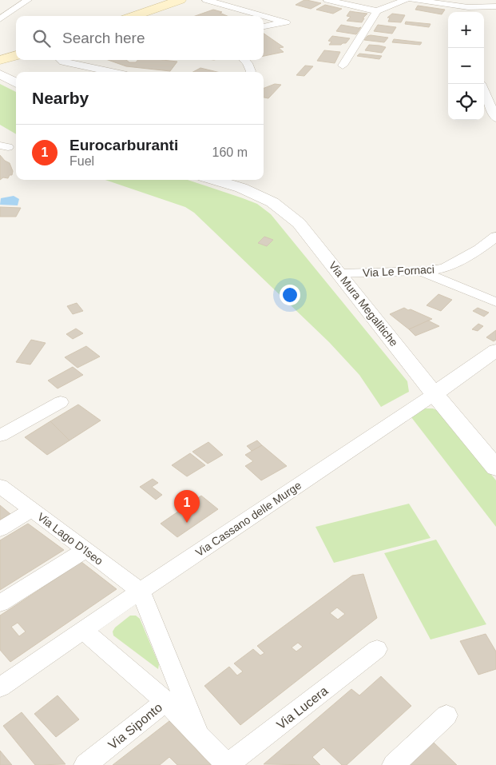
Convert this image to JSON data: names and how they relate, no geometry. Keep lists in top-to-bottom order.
{
  "streets": {
    "street": [
      "Via Le Fornaci",
      "Via Mura Megalitiche",
      "Via Cassano delle Murge",
      "Via Lago D'Iseo",
      "Via Lucera",
      "Via Siponto"
    ]
  },
  "crossings": [
    ["Via Le Fornaci", "Via Mura Megalitiche"],
    ["Via Mura Megalitiche", "Via Cassano delle Murge"],
    ["Via Cassano delle Murge", "Via Lago D'Iseo"],
    ["Via Cassano delle Murge", "Via Lucera"],
    ["Via Lago D'Iseo", "Via Lucera"],
    ["Via Lucera", "Via Siponto"]
  ],
  "page": {
    "map_buttons": ["+", "−"],
    "search": "Search here",
    "heading": "Nearby",
    "list": [
      {
        "mark": "1",
        "name": "Eurocarburanti",
        "note": "Fuel",
        "value": "160 m"
      }
    ],
    "pins": "1"
  }
}
